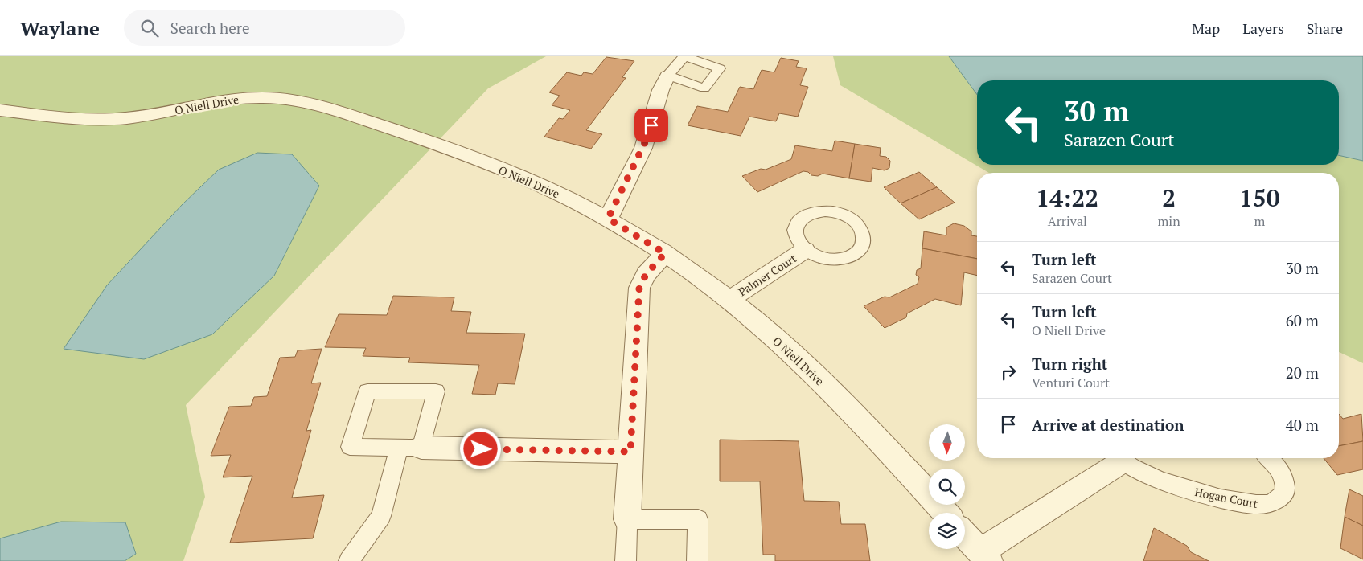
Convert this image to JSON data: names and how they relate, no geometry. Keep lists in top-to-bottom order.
{
  "streets": {
    "street": ["O Niell Drive", "Palmer Court", "Hogan Court"]
  },
  "crossings": [
    ["O Niell Drive", "Palmer Court"]
  ],
  "north": "bottom",
  "page": {
    "header": "Waylane",
    "search": "Search here",
    "nav": ["Map", "Layers", "Share"],
    "turn": ["30 m", "Sarazen Court"],
    "eta": [
      "14:22",
      "Arrival",
      "2",
      "min",
      "150",
      "m"
    ],
    "list": [
      {
        "name": "Turn left",
        "note": "Sarazen Court",
        "value": "30 m"
      },
      {
        "name": "Turn left",
        "note": "O Niell Drive",
        "value": "60 m"
      },
      {
        "name": "Turn right",
        "note": "Venturi Court",
        "value": "20 m"
      },
      {
        "name": "Arrive at destination",
        "value": "40 m"
      }
    ]
  }
}
